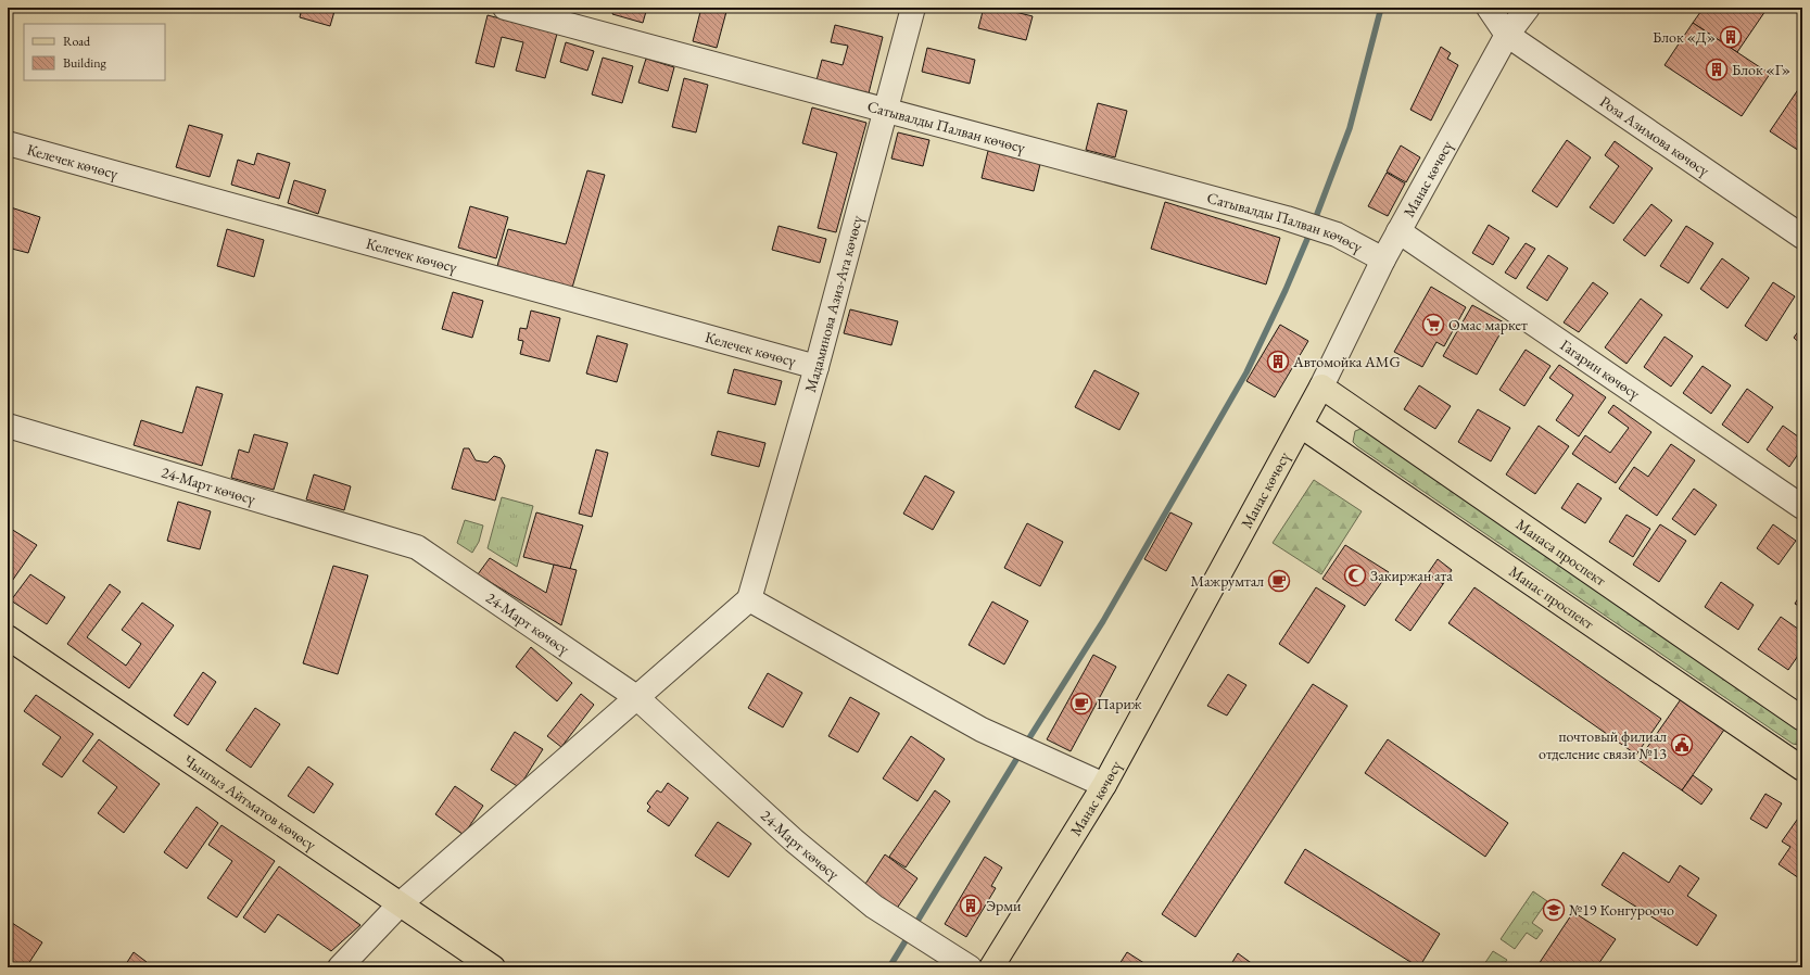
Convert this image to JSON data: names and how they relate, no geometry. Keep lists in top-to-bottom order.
{
  "streets": {
    "main road": [
      "Манас көчөсү",
      "Манаса проспект",
      "Манас проспект",
      "Чынгыз Айтматов көчөсү"
    ],
    "street": [
      "Сатывалды Палван көчөсү",
      "Роза Азимова көчөсү",
      "Келечек көчөсү",
      "Мадаминова Азиз-Ата көчөсү",
      "Гагарин көчөсү",
      "24-Март көчөсү"
    ]
  },
  "crossings": [
    ["Сатывалды Палван көчөсү", "Манас көчөсү"],
    ["Сатывалды Палван көчөсү", "Мадаминова Азиз-Ата көчөсү"],
    ["Роза Азимова көчөсү", "Манас көчөсү"],
    ["Келечек көчөсү", "Мадаминова Азиз-Ата көчөсү"],
    ["Манас көчөсү", "Гагарин көчөсү"],
    ["Манас көчөсү", "Манаса проспект"],
    ["Манас көчөсү", "Манас проспект"]
  ],
  "places": {
    "building": [
      "Блок «Д»",
      "Блок «Г»",
      "Автомойка AMG",
      "Эрми"
    ],
    "supermarket": ["Омас маркет"],
    "mosque": ["Закиржан ата"],
    "cafe": ["Мажрумтал", "Париж"],
    "public building": ["почтовый филиал отделение связи №13"],
    "school or university": ["№19 Конгуроочо"]
  },
  "legend": ["Road", "Building"]
}
